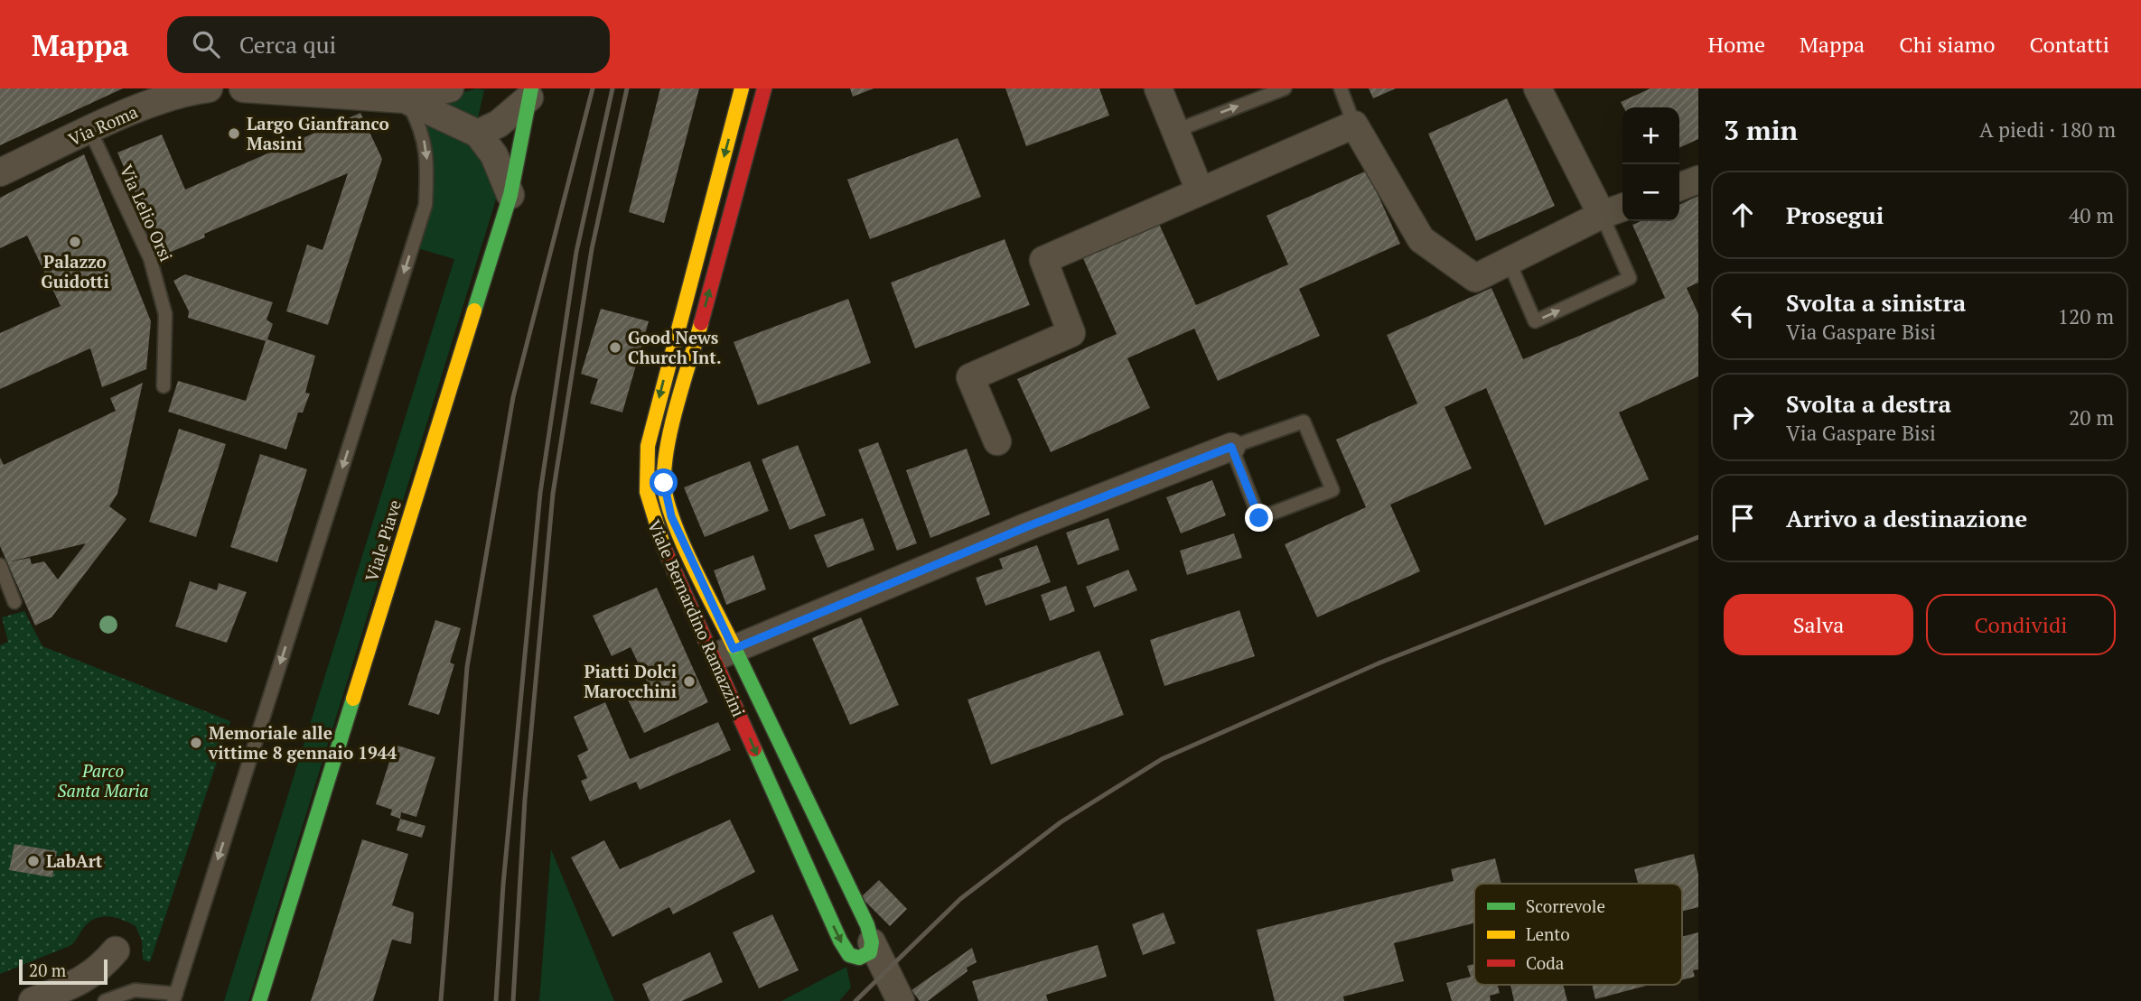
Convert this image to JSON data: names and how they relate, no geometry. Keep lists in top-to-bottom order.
{
  "streets": {
    "street": ["Via Roma", "Viale Piave", "Viale Bernardino Ramazzini"],
    "lane": ["Via Lelio Orsi"]
  },
  "crossings": [
    ["Via Roma", "Via Lelio Orsi"]
  ],
  "parks": ["Parco Santa Maria"],
  "places": [
    "Largo Gianfranco Masini",
    "Palazzo Guidotti",
    "Good News Church Int.",
    "Piatti Dolci Marocchini",
    "Memoriale alle vittime 8 gennaio 1944",
    "LabArt"
  ],
  "legend": ["Scorrevole", "Lento", "Coda"],
  "scale_bar": "20 m",
  "page": {
    "header": "Mappa",
    "search": "Cerca qui",
    "nav": [
      "Home",
      "Mappa",
      "Chi siamo",
      "Contatti"
    ],
    "heading": ["3 min", "A piedi · 180 m"],
    "map_buttons": ["+", "−"],
    "list": [
      ["Prosegui", "40 m"],
      ["Svolta a sinistra", "Via Gaspare Bisi", "120 m"],
      ["Svolta a destra", "Via Gaspare Bisi", "20 m"],
      "Arrivo a destinazione"
    ],
    "buttons": ["Salva", "Condividi"],
    "scale": "20 m"
  }
}
